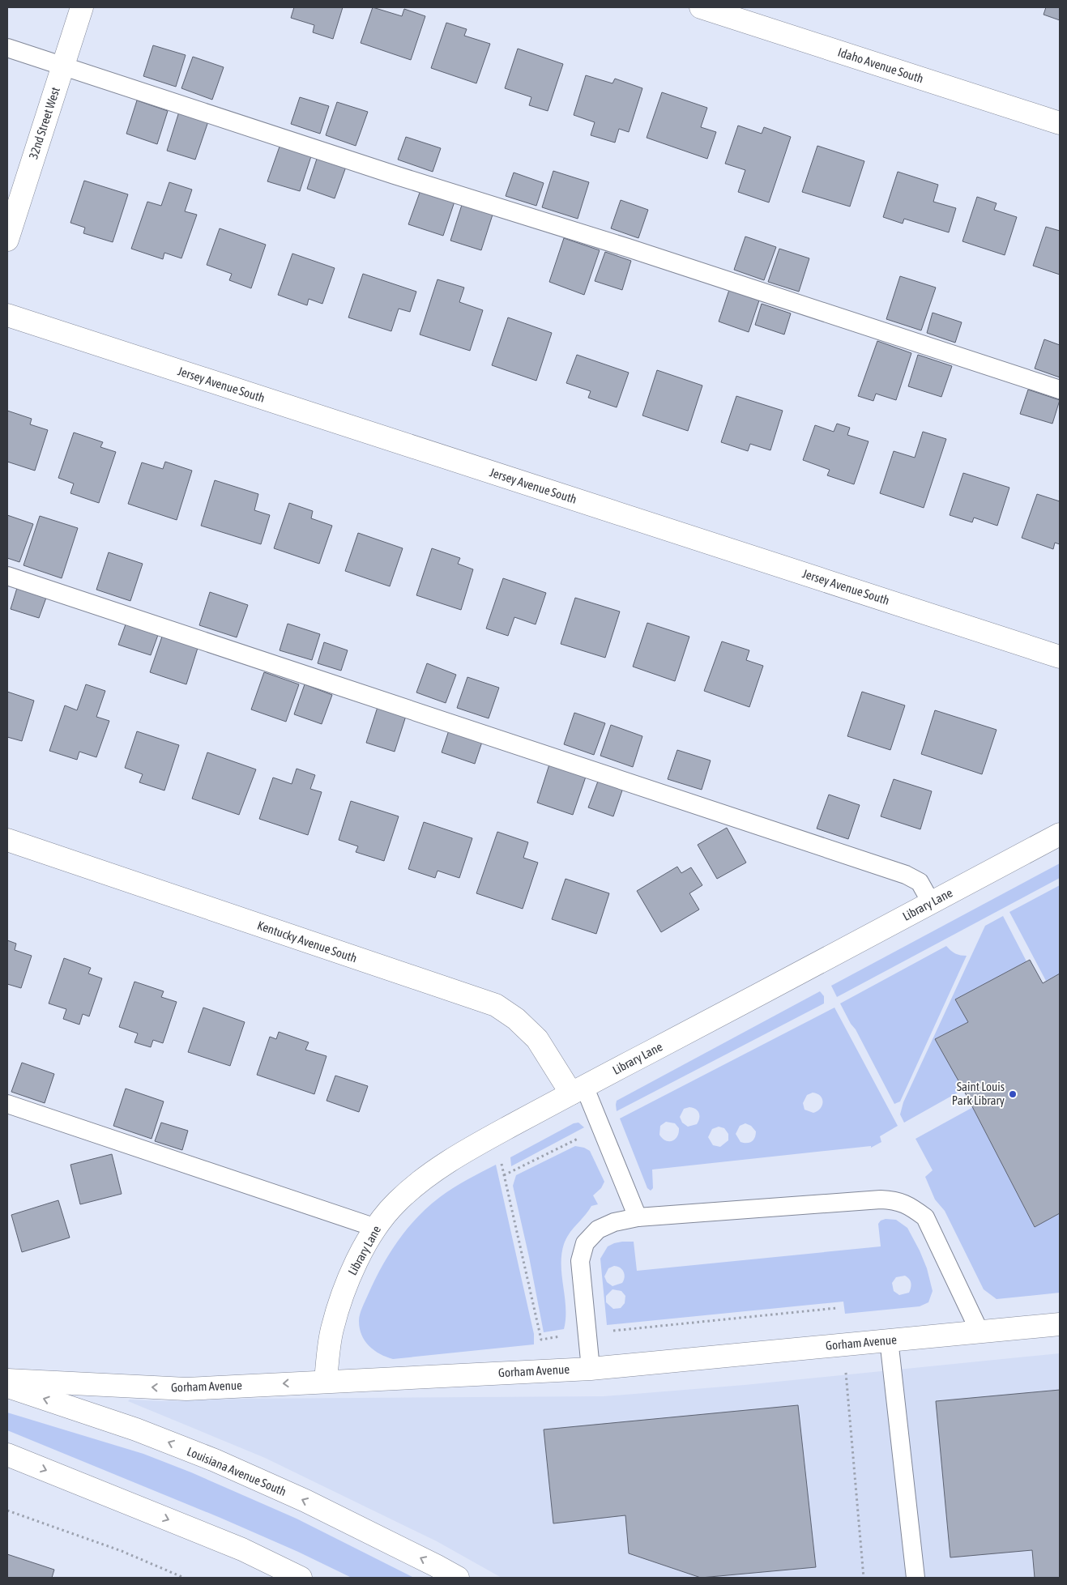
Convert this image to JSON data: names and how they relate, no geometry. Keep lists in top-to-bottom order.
{
  "streets": {
    "street": [
      "Idaho Avenue South",
      "32nd Street West",
      "Jersey Avenue South",
      "Library Lane",
      "Kentucky Avenue South",
      "Gorham Avenue",
      "Louisiana Avenue South"
    ]
  },
  "crossings": [
    ["Library Lane", "Kentucky Avenue South"],
    ["Library Lane", "Gorham Avenue"]
  ],
  "places": ["Saint Louis Park Library"]
}
